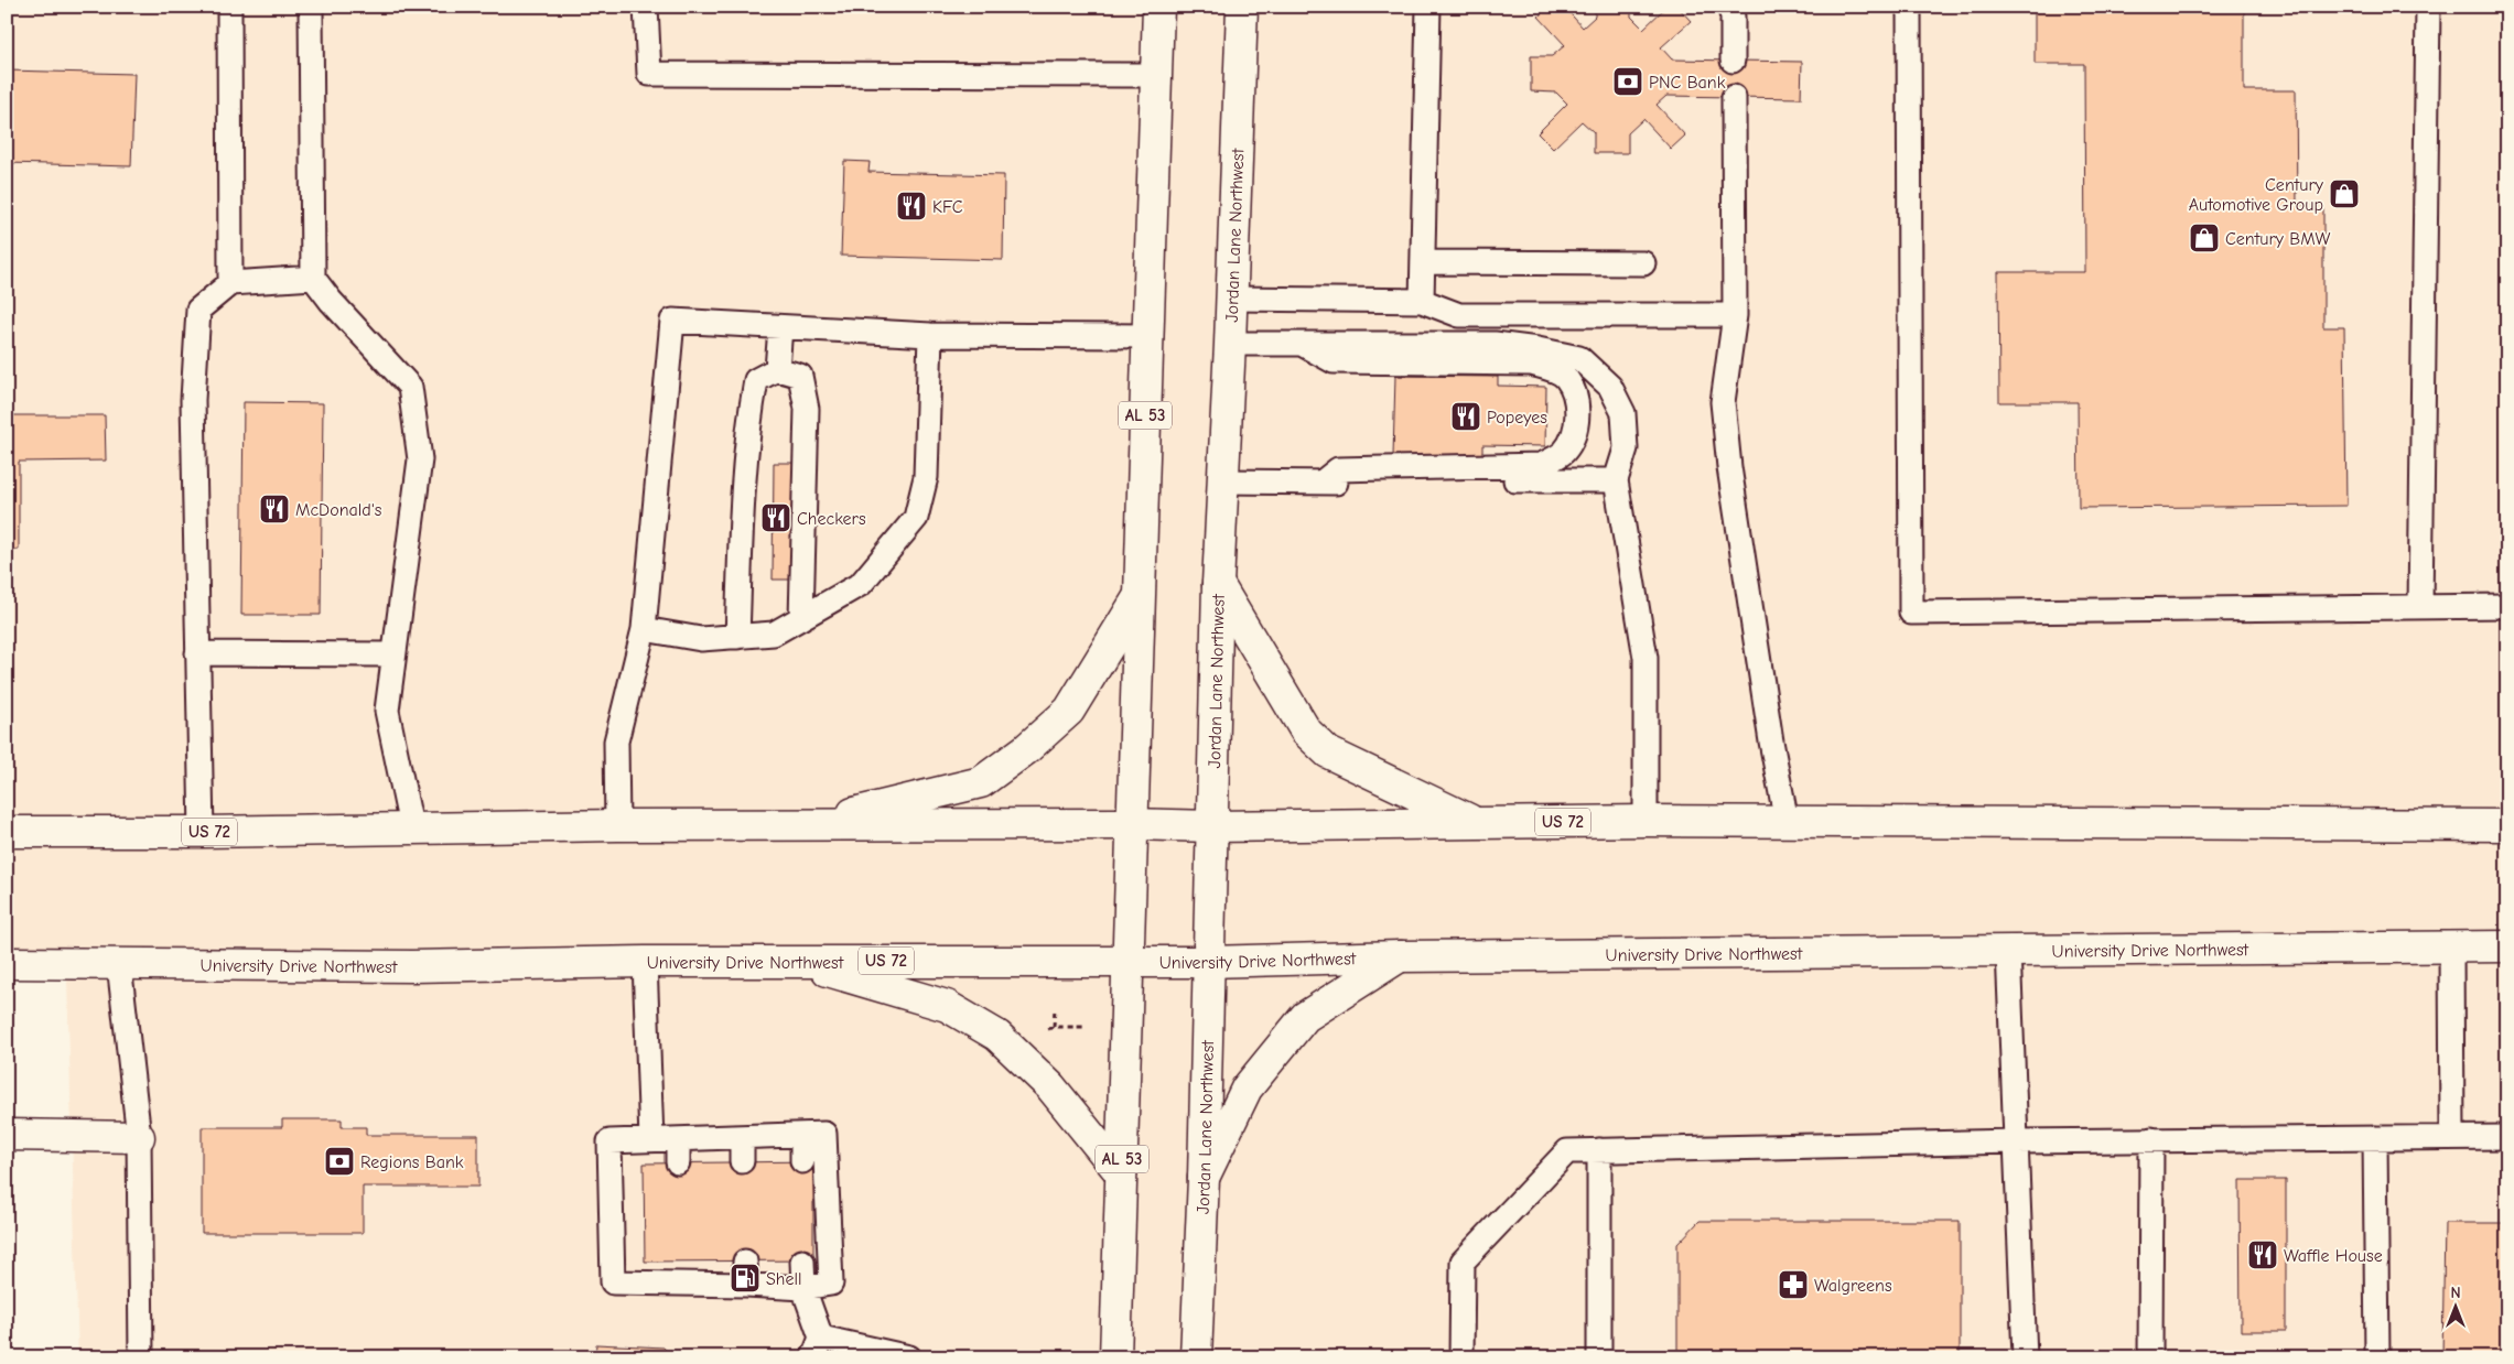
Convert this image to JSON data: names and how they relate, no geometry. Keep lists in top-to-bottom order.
{
  "streets": {
    "main road": [
      "Jordan Lane Northwest",
      "AL 53",
      "US 72",
      "University Drive Northwest"
    ]
  },
  "crossings": [
    ["Jordan Lane Northwest", "US 72"],
    ["Jordan Lane Northwest", "University Drive Northwest"],
    ["AL 53", "US 72"],
    ["AL 53", "University Drive Northwest"]
  ],
  "places": {
    "bank": ["PNC Bank", "Regions Bank"],
    "shop": ["Century Automotive Group", "Century BMW"],
    "restaurant": [
      "KFC",
      "Popeyes",
      "McDonald's",
      "Checkers",
      "Waffle House"
    ],
    "fuel station": ["Shell"],
    "pharmacy": ["Walgreens"]
  },
  "north": "top"
}
